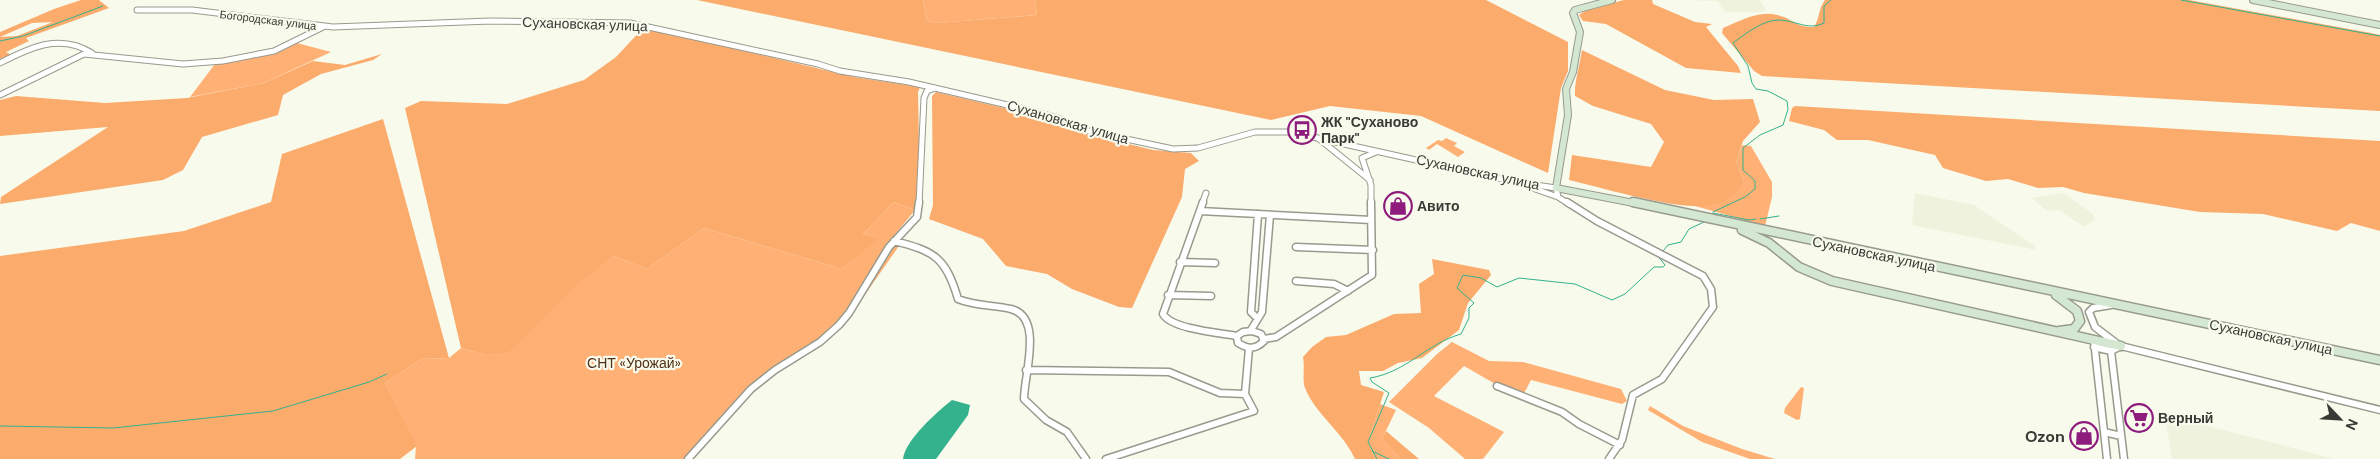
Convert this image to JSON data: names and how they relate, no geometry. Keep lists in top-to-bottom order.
{
  "streets": {
    "street": ["Богородская улица", "Сухановская улица"]
  },
  "crossings": [
    ["Богородская улица", "Сухановская улица"]
  ],
  "parks": ["СНТ «Урожай»"],
  "places": {
    "bus stop": ["ЖК \"Суханово Парк\""],
    "shop": ["Авито", "Ozon"],
    "supermarket": ["Верный"]
  },
  "north": "bottom right"
}
